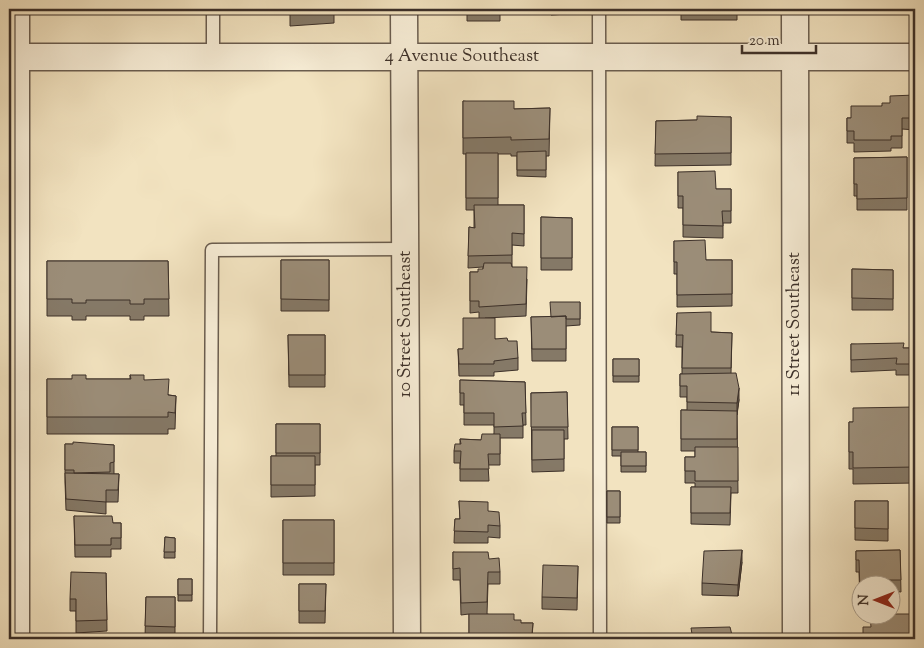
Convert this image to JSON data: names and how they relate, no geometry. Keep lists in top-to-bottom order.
{
  "streets": {
    "street": ["4 Avenue Southeast", "10 Street Southeast", "11 Street Southeast"]
  },
  "crossings": [
    ["4 Avenue Southeast", "10 Street Southeast"],
    ["4 Avenue Southeast", "11 Street Southeast"]
  ],
  "scale_bar": "20 m",
  "north": "left"
}
